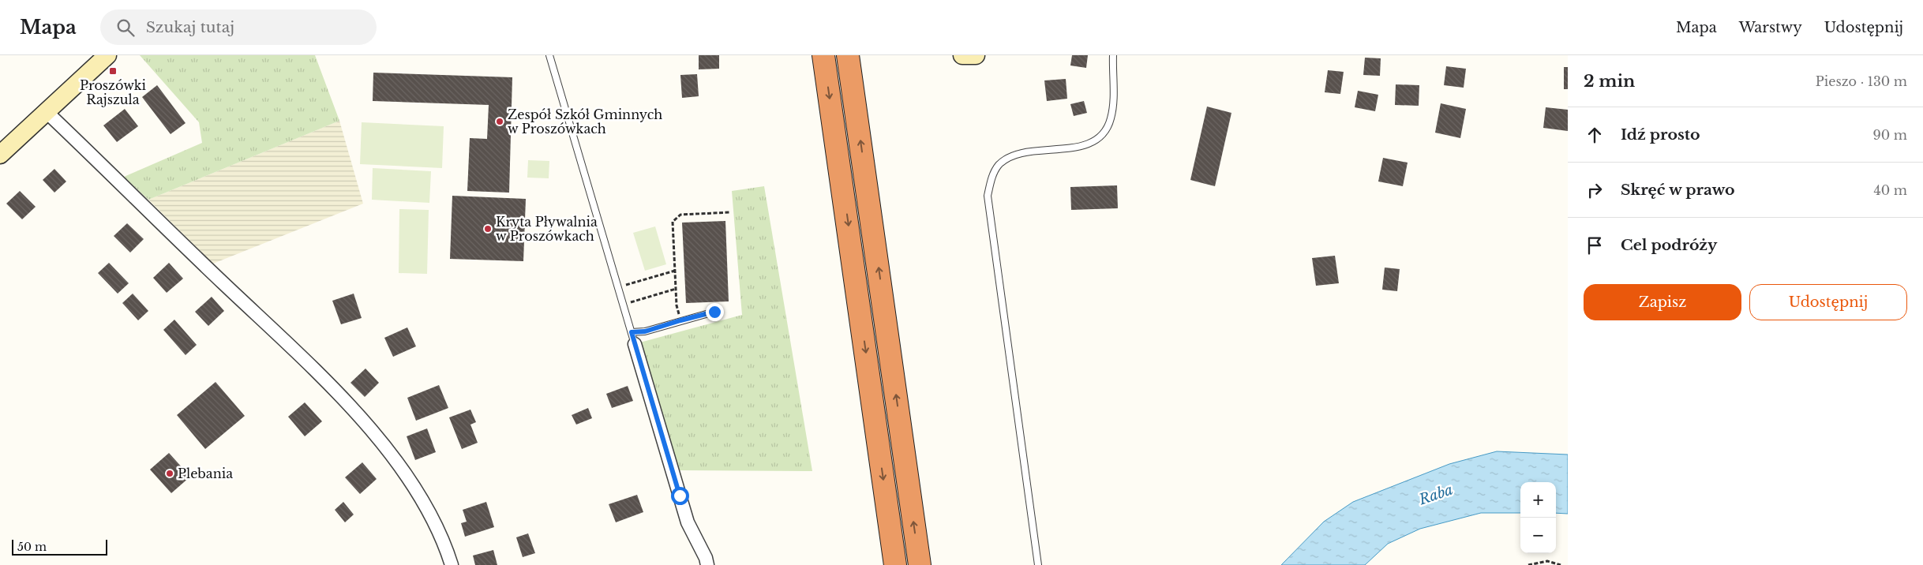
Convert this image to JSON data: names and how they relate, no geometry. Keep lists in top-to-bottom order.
{
  "water": ["Raba"],
  "places": {
    "transit": ["Proszówki Rajszula"],
    "other": ["Zespół Szkół Gminnych w Proszówkach", "Kryta Pływalnia w Proszówkach", "Plebania"]
  },
  "scale_bar": "50 m",
  "page": {
    "header": "Mapa",
    "search": "Szukaj tutaj",
    "nav": ["Mapa", "Warstwy", "Udostępnij"],
    "heading": ["2 min", "Pieszo · 130 m"],
    "list": [
      ["Idź prosto", "90 m"],
      ["Skręć w prawo", "40 m"],
      "Cel podróży"
    ],
    "buttons": ["Zapisz", "Udostępnij"],
    "map_buttons": ["+", "−"],
    "scale": "50 m"
  }
}
